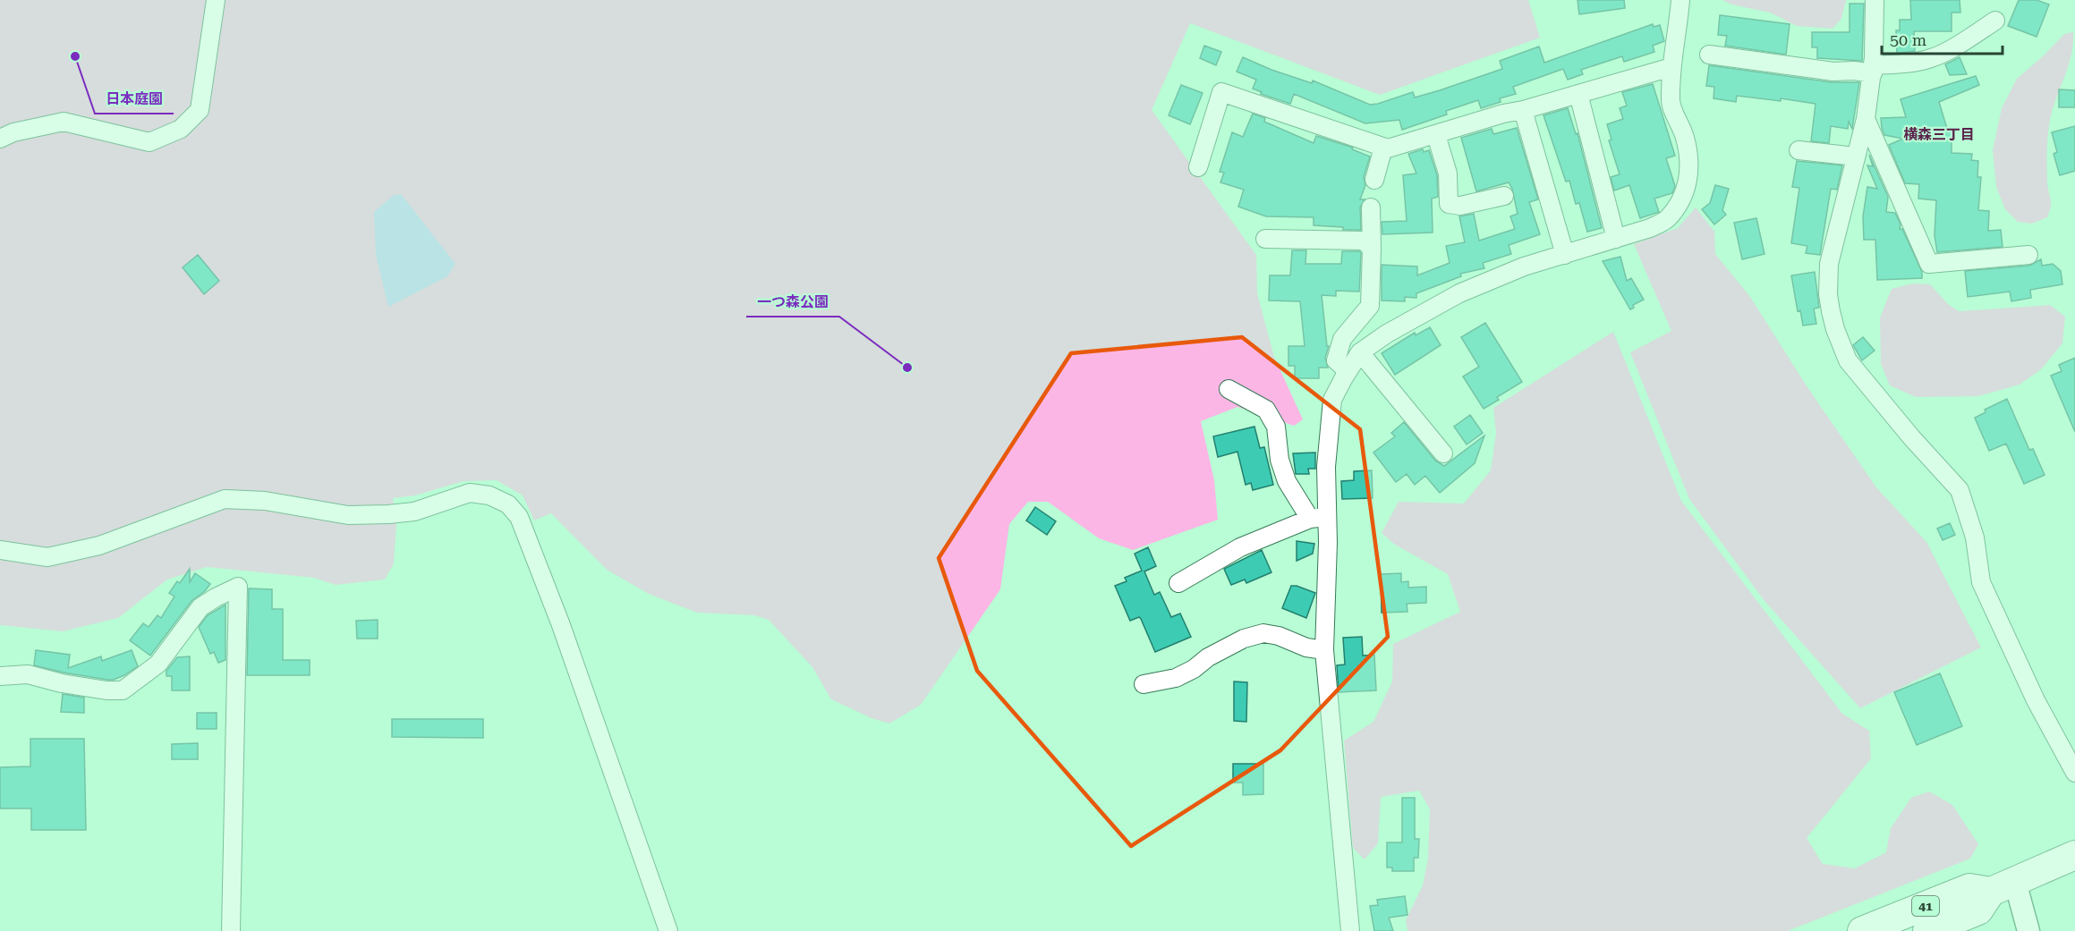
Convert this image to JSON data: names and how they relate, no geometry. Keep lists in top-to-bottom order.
{
  "streets": {
    "main road": ["41"]
  },
  "districts": ["横森三丁目"],
  "places": ["日本庭園", "一つ森公園"],
  "scale_bar": "50 m"
}
